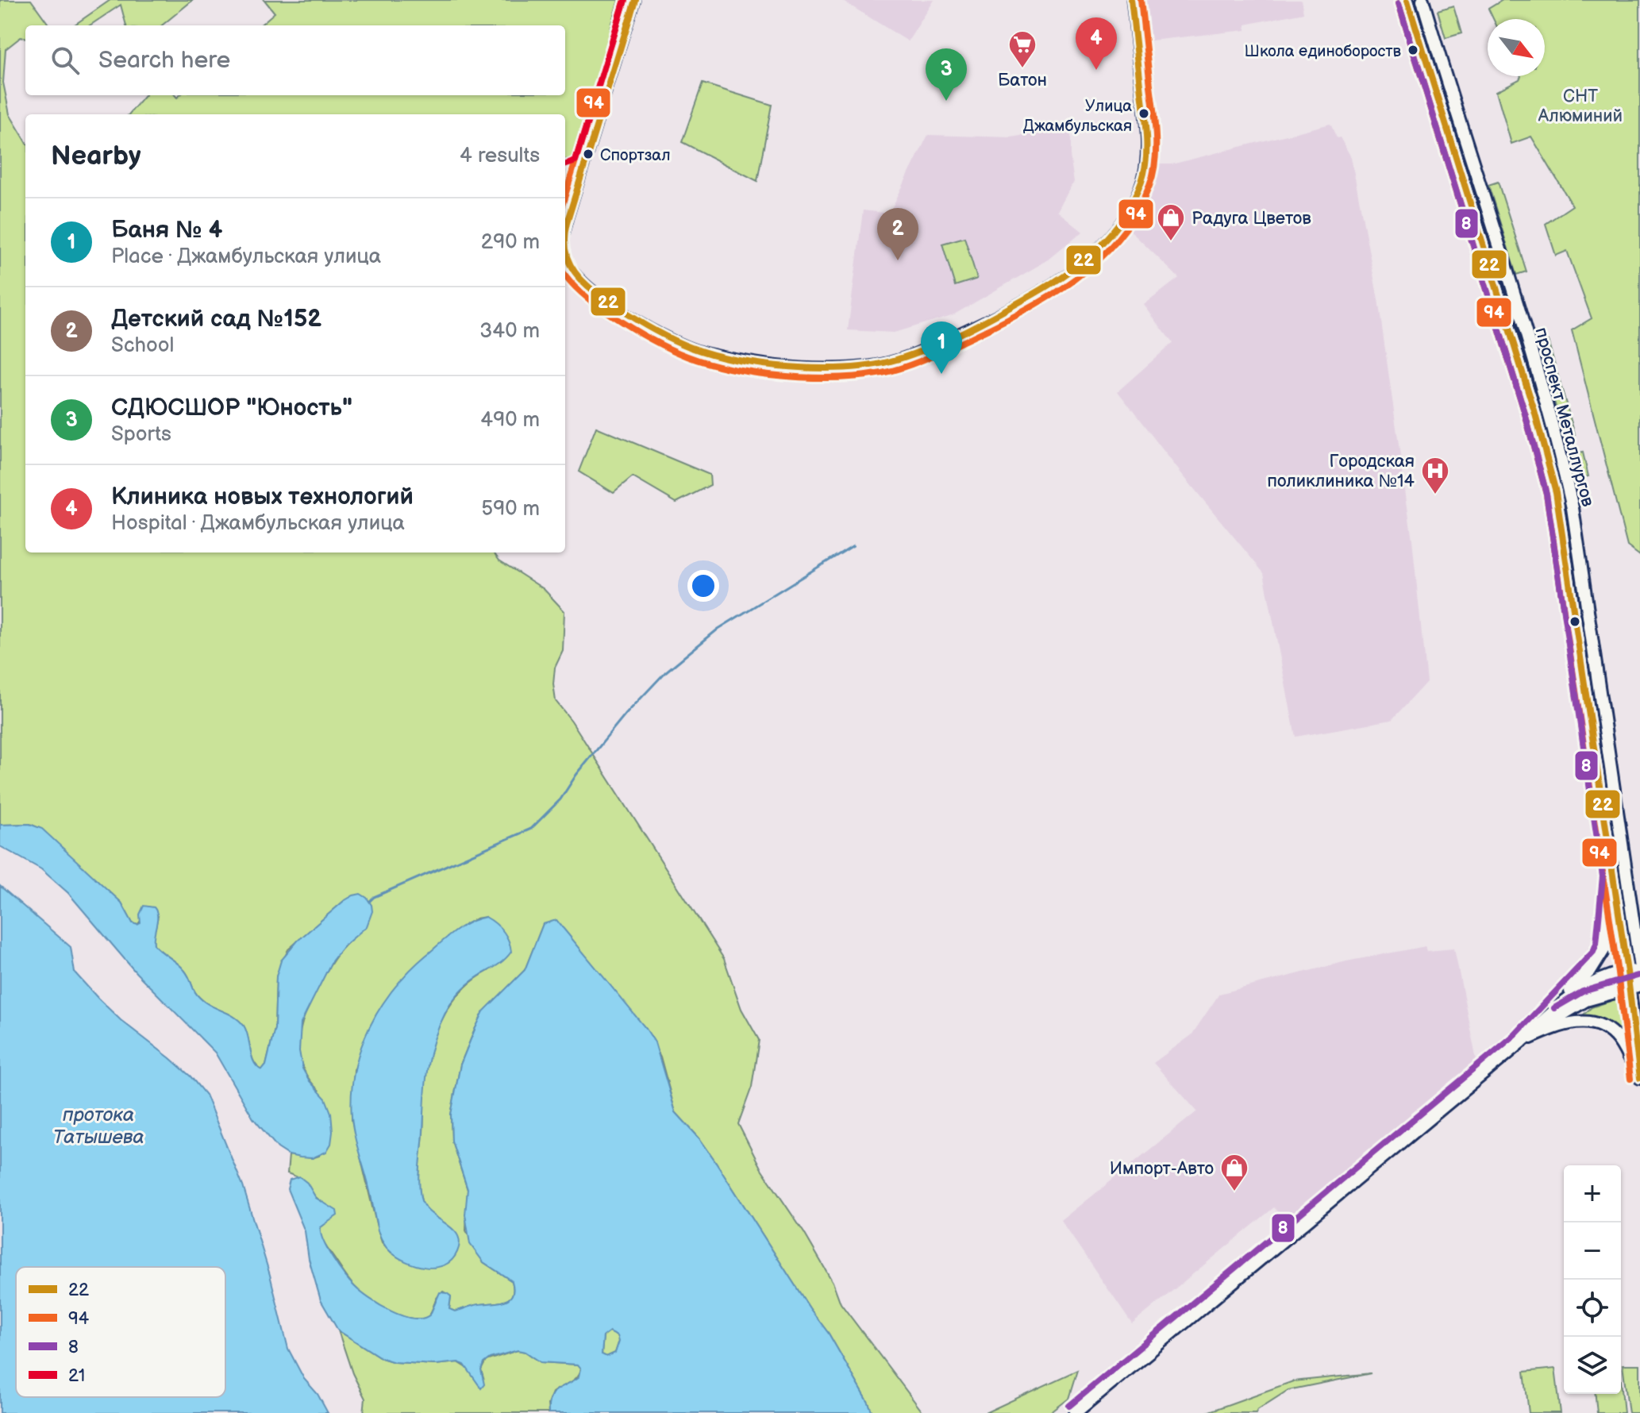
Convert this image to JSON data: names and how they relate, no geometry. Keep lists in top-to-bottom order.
{
  "streets": {
    "main road": ["проспект Металлургов"]
  },
  "water": ["протока Татышева"],
  "parks": ["СНТ Алюминий"],
  "places": {
    "other": ["Школа единобороств", "Улица Джамбульская", "Спортзал"],
    "supermarket": ["Батон"],
    "shop": ["Радуга Цветов", "Импорт-Авто"],
    "hospital": ["Городская поликлиника №14"]
  },
  "lines": [
    "transit line 22",
    "transit line 94",
    "transit line 21",
    "transit line 8"
  ],
  "legend": [
    "22",
    "94",
    "8",
    "21"
  ],
  "north": "bottom right",
  "page": {
    "pins": [
      "4",
      "3",
      "2",
      "1"
    ],
    "search": "Search here",
    "heading": ["Nearby", "4 results"],
    "list": [
      {
        "mark": "1",
        "name": "Баня № 4",
        "note": "Place · Джамбульская улица",
        "value": "290 m"
      },
      {
        "mark": "2",
        "name": "Детский сад №152",
        "note": "School",
        "value": "340 m"
      },
      {
        "mark": "3",
        "name": "СДЮСШОР \"Юность\"",
        "note": "Sports",
        "value": "490 m"
      },
      {
        "mark": "4",
        "name": "Клиника новых технологий",
        "note": "Hospital · Джамбульская улица",
        "value": "590 m"
      }
    ],
    "map_buttons": ["+", "−"]
  }
}
